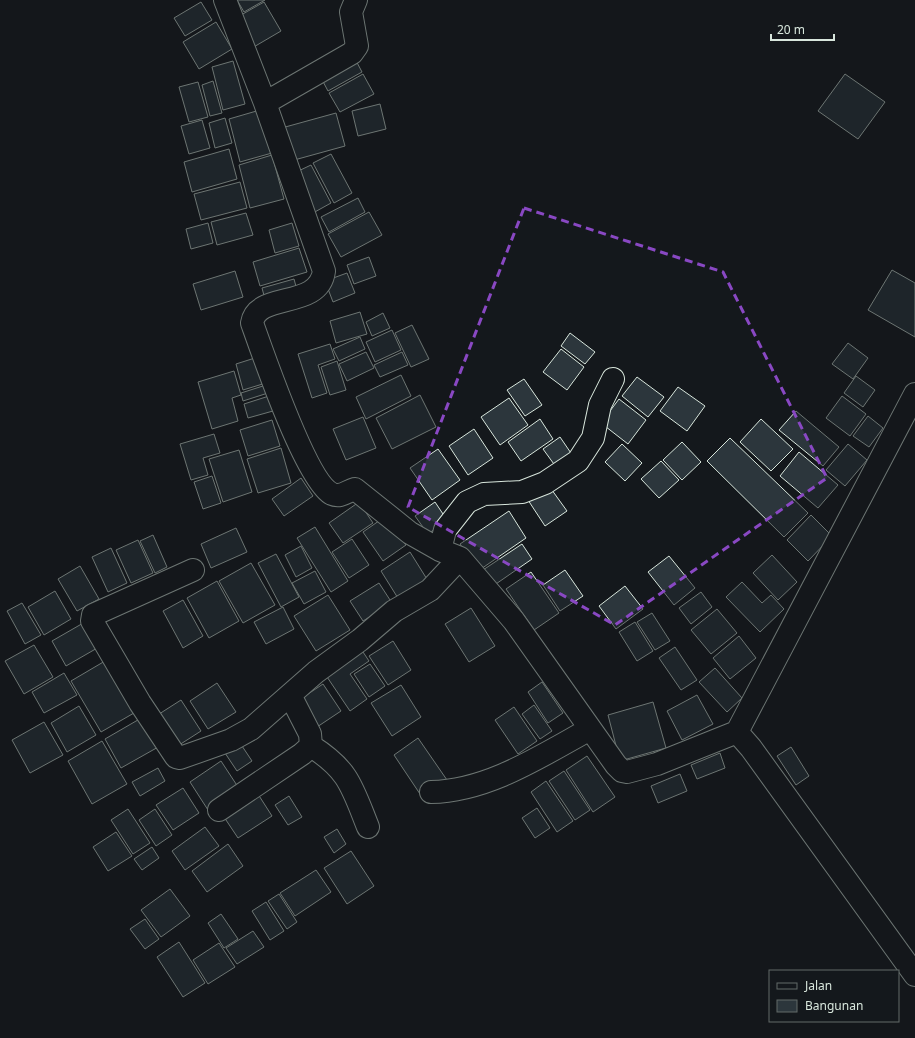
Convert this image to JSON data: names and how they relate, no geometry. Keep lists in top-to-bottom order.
{
  "legend": ["Jalan", "Bangunan"],
  "scale_bar": "20 m"
}
